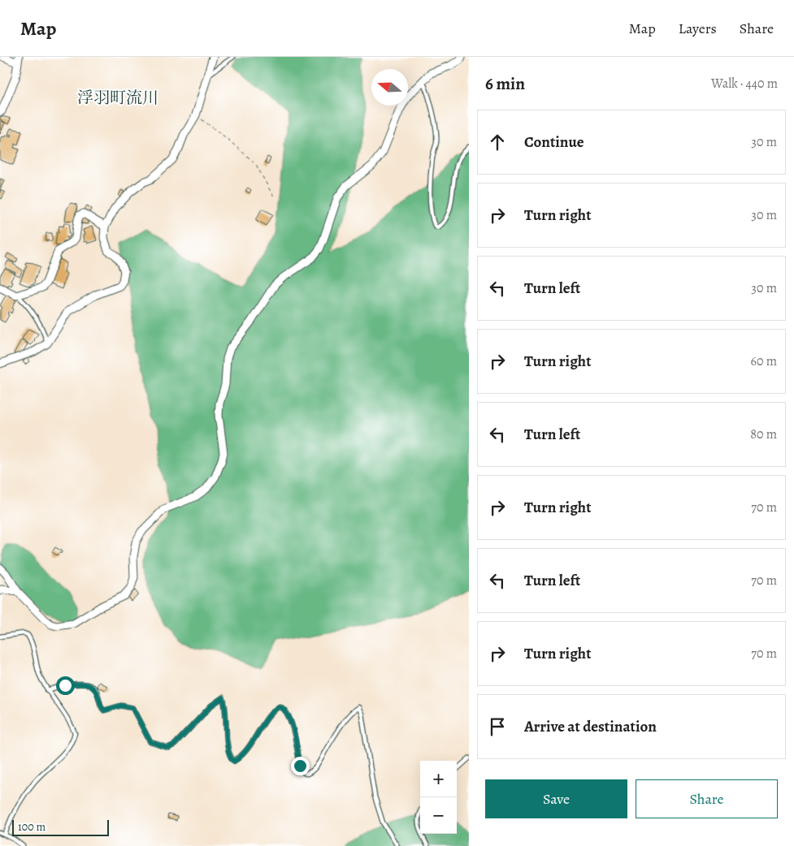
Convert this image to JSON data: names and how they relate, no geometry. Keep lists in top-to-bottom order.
{
  "districts": ["浮羽町流川"],
  "scale_bar": "100 m",
  "north": "left",
  "page": {
    "header": "Map",
    "nav": ["Map", "Layers", "Share"],
    "heading": ["6 min", "Walk · 440 m"],
    "list": [
      ["Continue", "30 m"],
      ["Turn right", "30 m"],
      ["Turn left", "30 m"],
      ["Turn right", "60 m"],
      ["Turn left", "80 m"],
      ["Turn right", "70 m"],
      ["Turn left", "70 m"],
      ["Turn right", "70 m"],
      "Arrive at destination"
    ],
    "map_buttons": ["+", "−"],
    "buttons": ["Save", "Share"],
    "scale": "100 m"
  }
}
